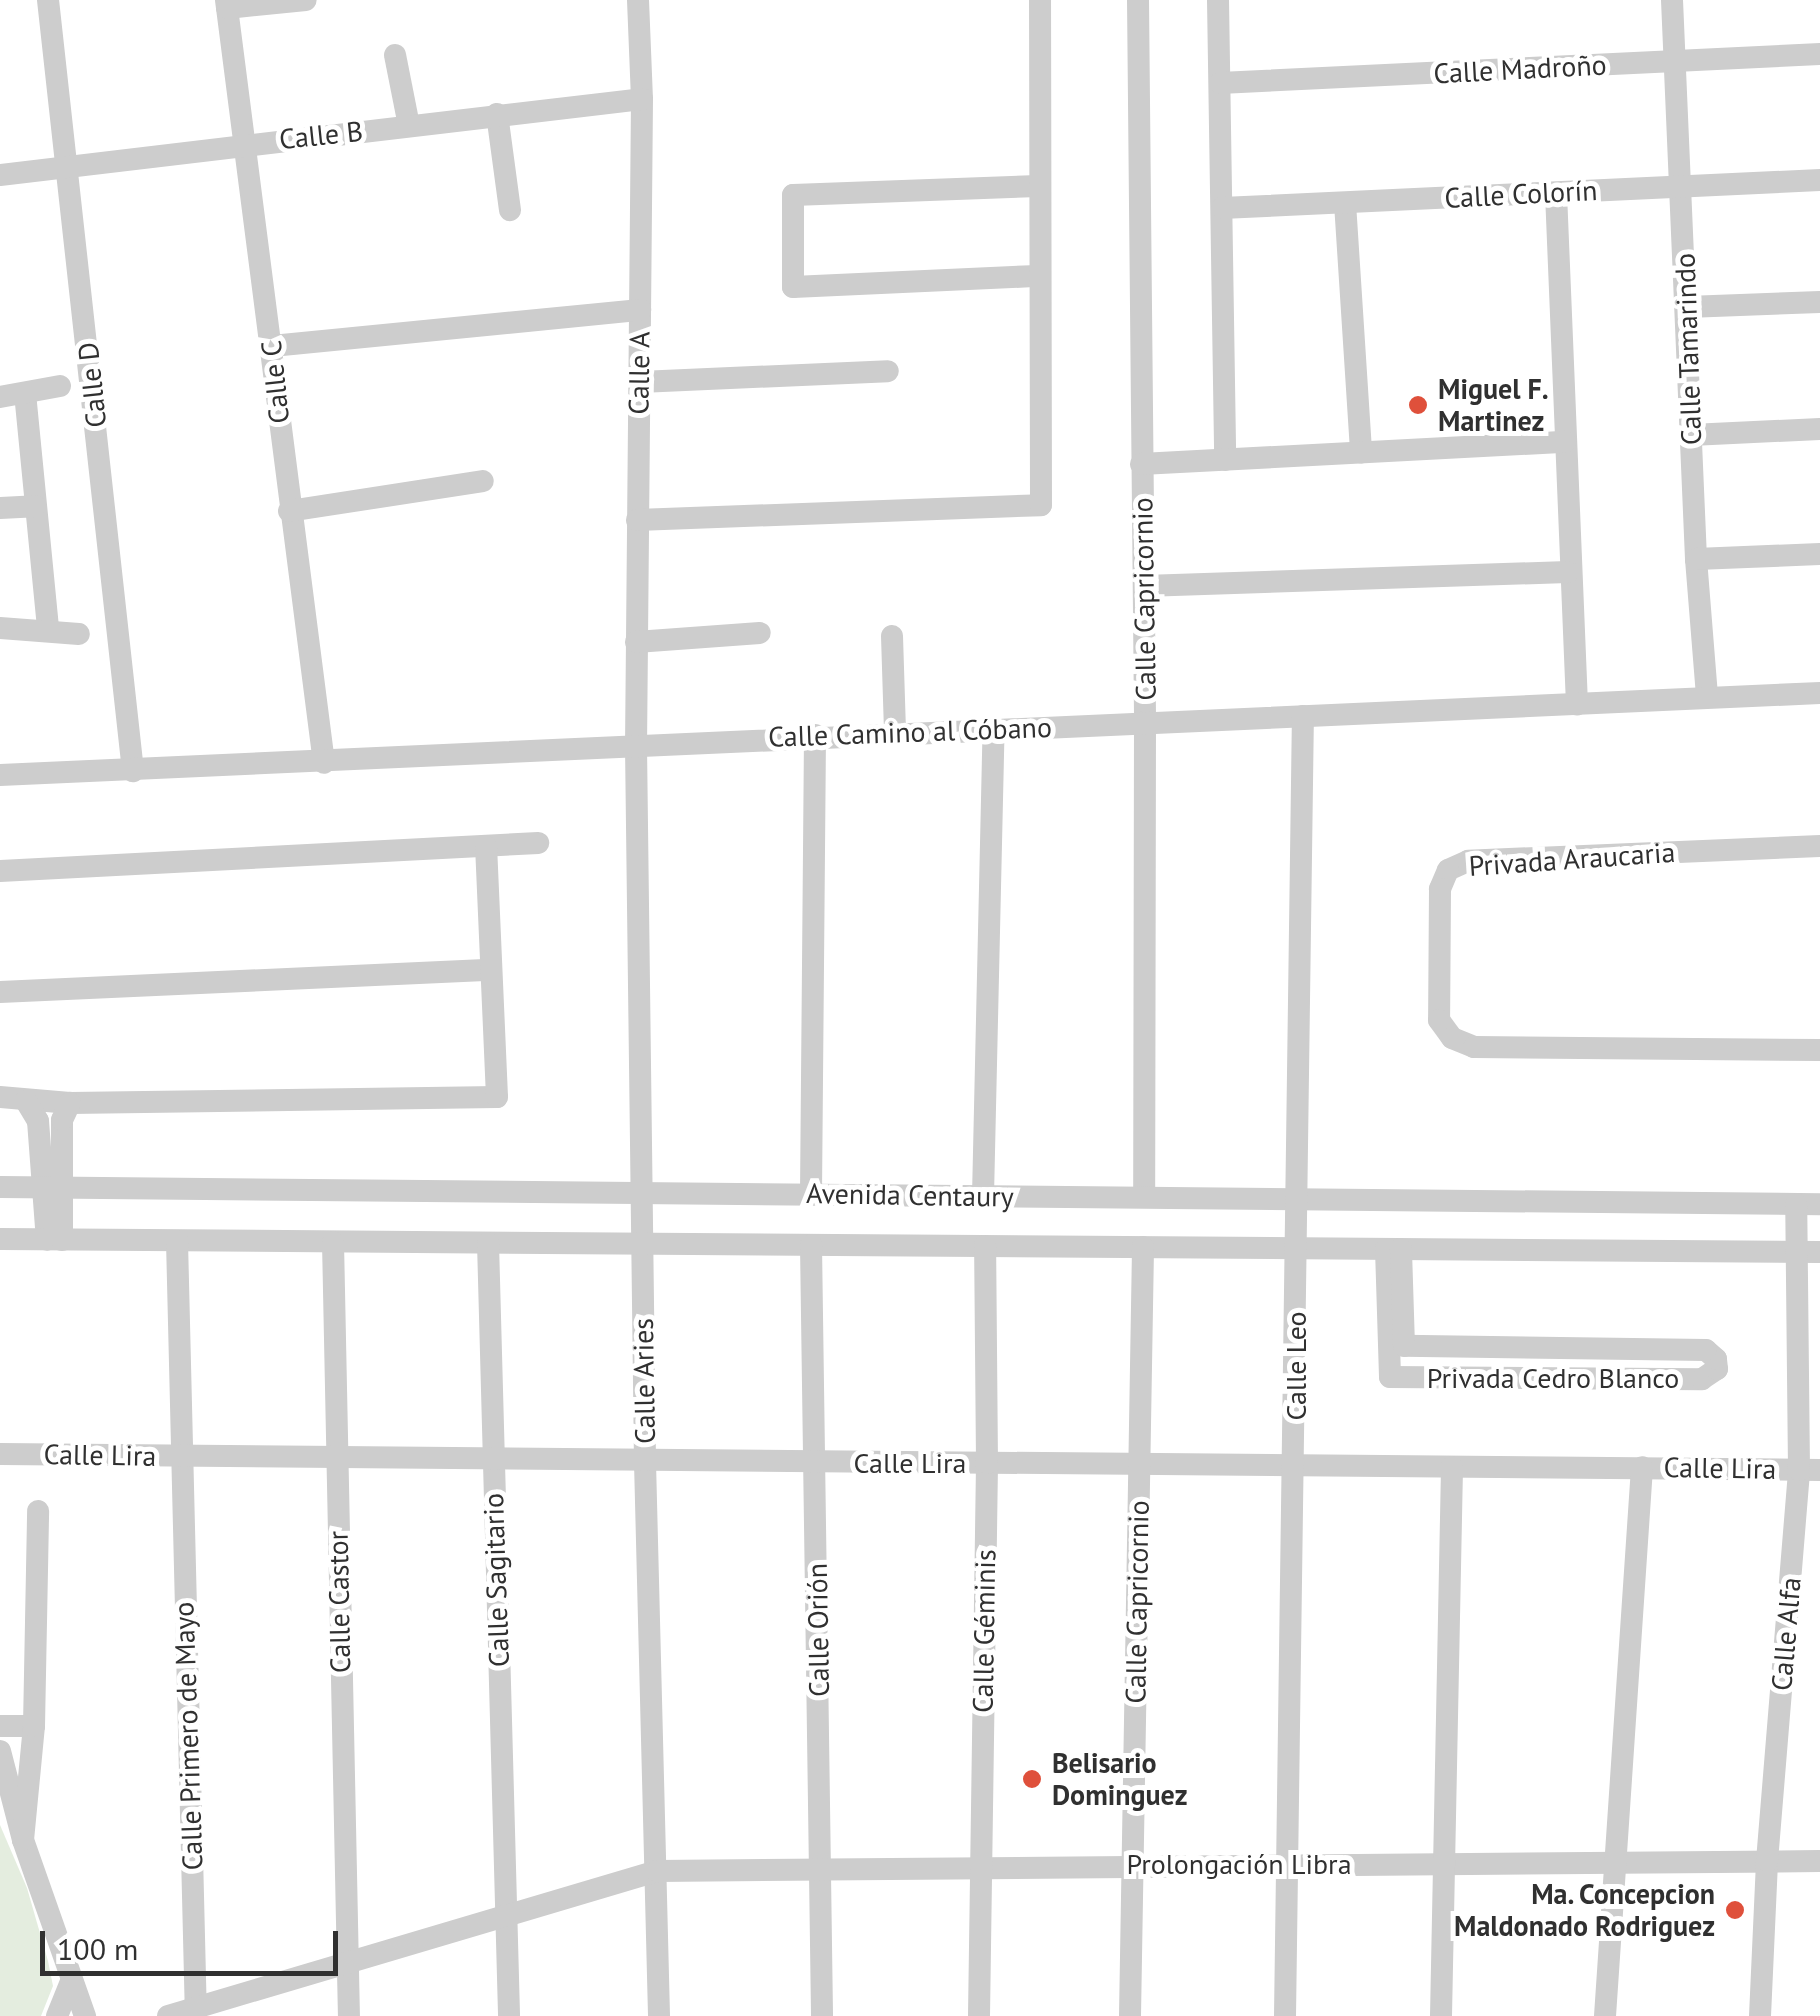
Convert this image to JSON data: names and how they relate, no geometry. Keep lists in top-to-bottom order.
{
  "streets": {
    "street": [
      "Calle Madroño",
      "Calle B",
      "Calle Colorín",
      "Calle Tamarindo",
      "Calle A",
      "Calle C",
      "Calle D",
      "Calle Capricornio",
      "Calle Camino al Cóbano",
      "Privada Araucaria",
      "Avenida Centaury",
      "Calle Leo",
      "Privada Cedro Blanco",
      "Calle Aries",
      "Calle Lira",
      "Calle Sagitario",
      "Calle Castor",
      "Calle Orión",
      "Calle Géminis",
      "Calle Alfa",
      "Calle Primero de Mayo",
      "Prolongación Libra"
    ]
  },
  "crossings": [
    ["Calle Madroño", "Calle Tamarindo"],
    ["Calle B", "Calle A"],
    ["Calle B", "Calle C"],
    ["Calle B", "Calle D"],
    ["Calle Colorín", "Calle Tamarindo"],
    ["Calle Tamarindo", "Calle Camino al Cóbano"],
    ["Calle A", "Calle Camino al Cóbano"],
    ["Calle A", "Calle Aries"],
    ["Calle C", "Calle Camino al Cóbano"],
    ["Calle D", "Calle Camino al Cóbano"],
    ["Calle Capricornio", "Calle Camino al Cóbano"],
    ["Calle Capricornio", "Avenida Centaury"],
    ["Calle Capricornio", "Calle Lira"],
    ["Calle Capricornio", "Prolongación Libra"],
    ["Calle Camino al Cóbano", "Calle Leo"],
    ["Calle Camino al Cóbano", "Calle Aries"],
    ["Avenida Centaury", "Calle Leo"],
    ["Avenida Centaury", "Privada Cedro Blanco"],
    ["Avenida Centaury", "Calle Aries"],
    ["Avenida Centaury", "Calle Sagitario"],
    ["Avenida Centaury", "Calle Castor"],
    ["Avenida Centaury", "Calle Orión"],
    ["Avenida Centaury", "Calle Géminis"],
    ["Avenida Centaury", "Calle Alfa"],
    ["Avenida Centaury", "Calle Primero de Mayo"],
    ["Calle Leo", "Calle Lira"],
    ["Calle Leo", "Prolongación Libra"],
    ["Calle Aries", "Calle Lira"],
    ["Calle Aries", "Prolongación Libra"],
    ["Calle Lira", "Calle Sagitario"],
    ["Calle Lira", "Calle Castor"],
    ["Calle Lira", "Calle Orión"],
    ["Calle Lira", "Calle Géminis"],
    ["Calle Lira", "Calle Alfa"],
    ["Calle Lira", "Calle Primero de Mayo"],
    ["Calle Sagitario", "Prolongación Libra"],
    ["Calle Castor", "Prolongación Libra"],
    ["Calle Orión", "Prolongación Libra"],
    ["Calle Géminis", "Prolongación Libra"],
    ["Calle Alfa", "Prolongación Libra"],
    ["Calle Primero de Mayo", "Prolongación Libra"]
  ],
  "places": ["Miguel F. Martinez", "Belisario Dominguez", "Ma. Concepcion Maldonado Rodriguez"],
  "scale_bar": "100 m"
}
